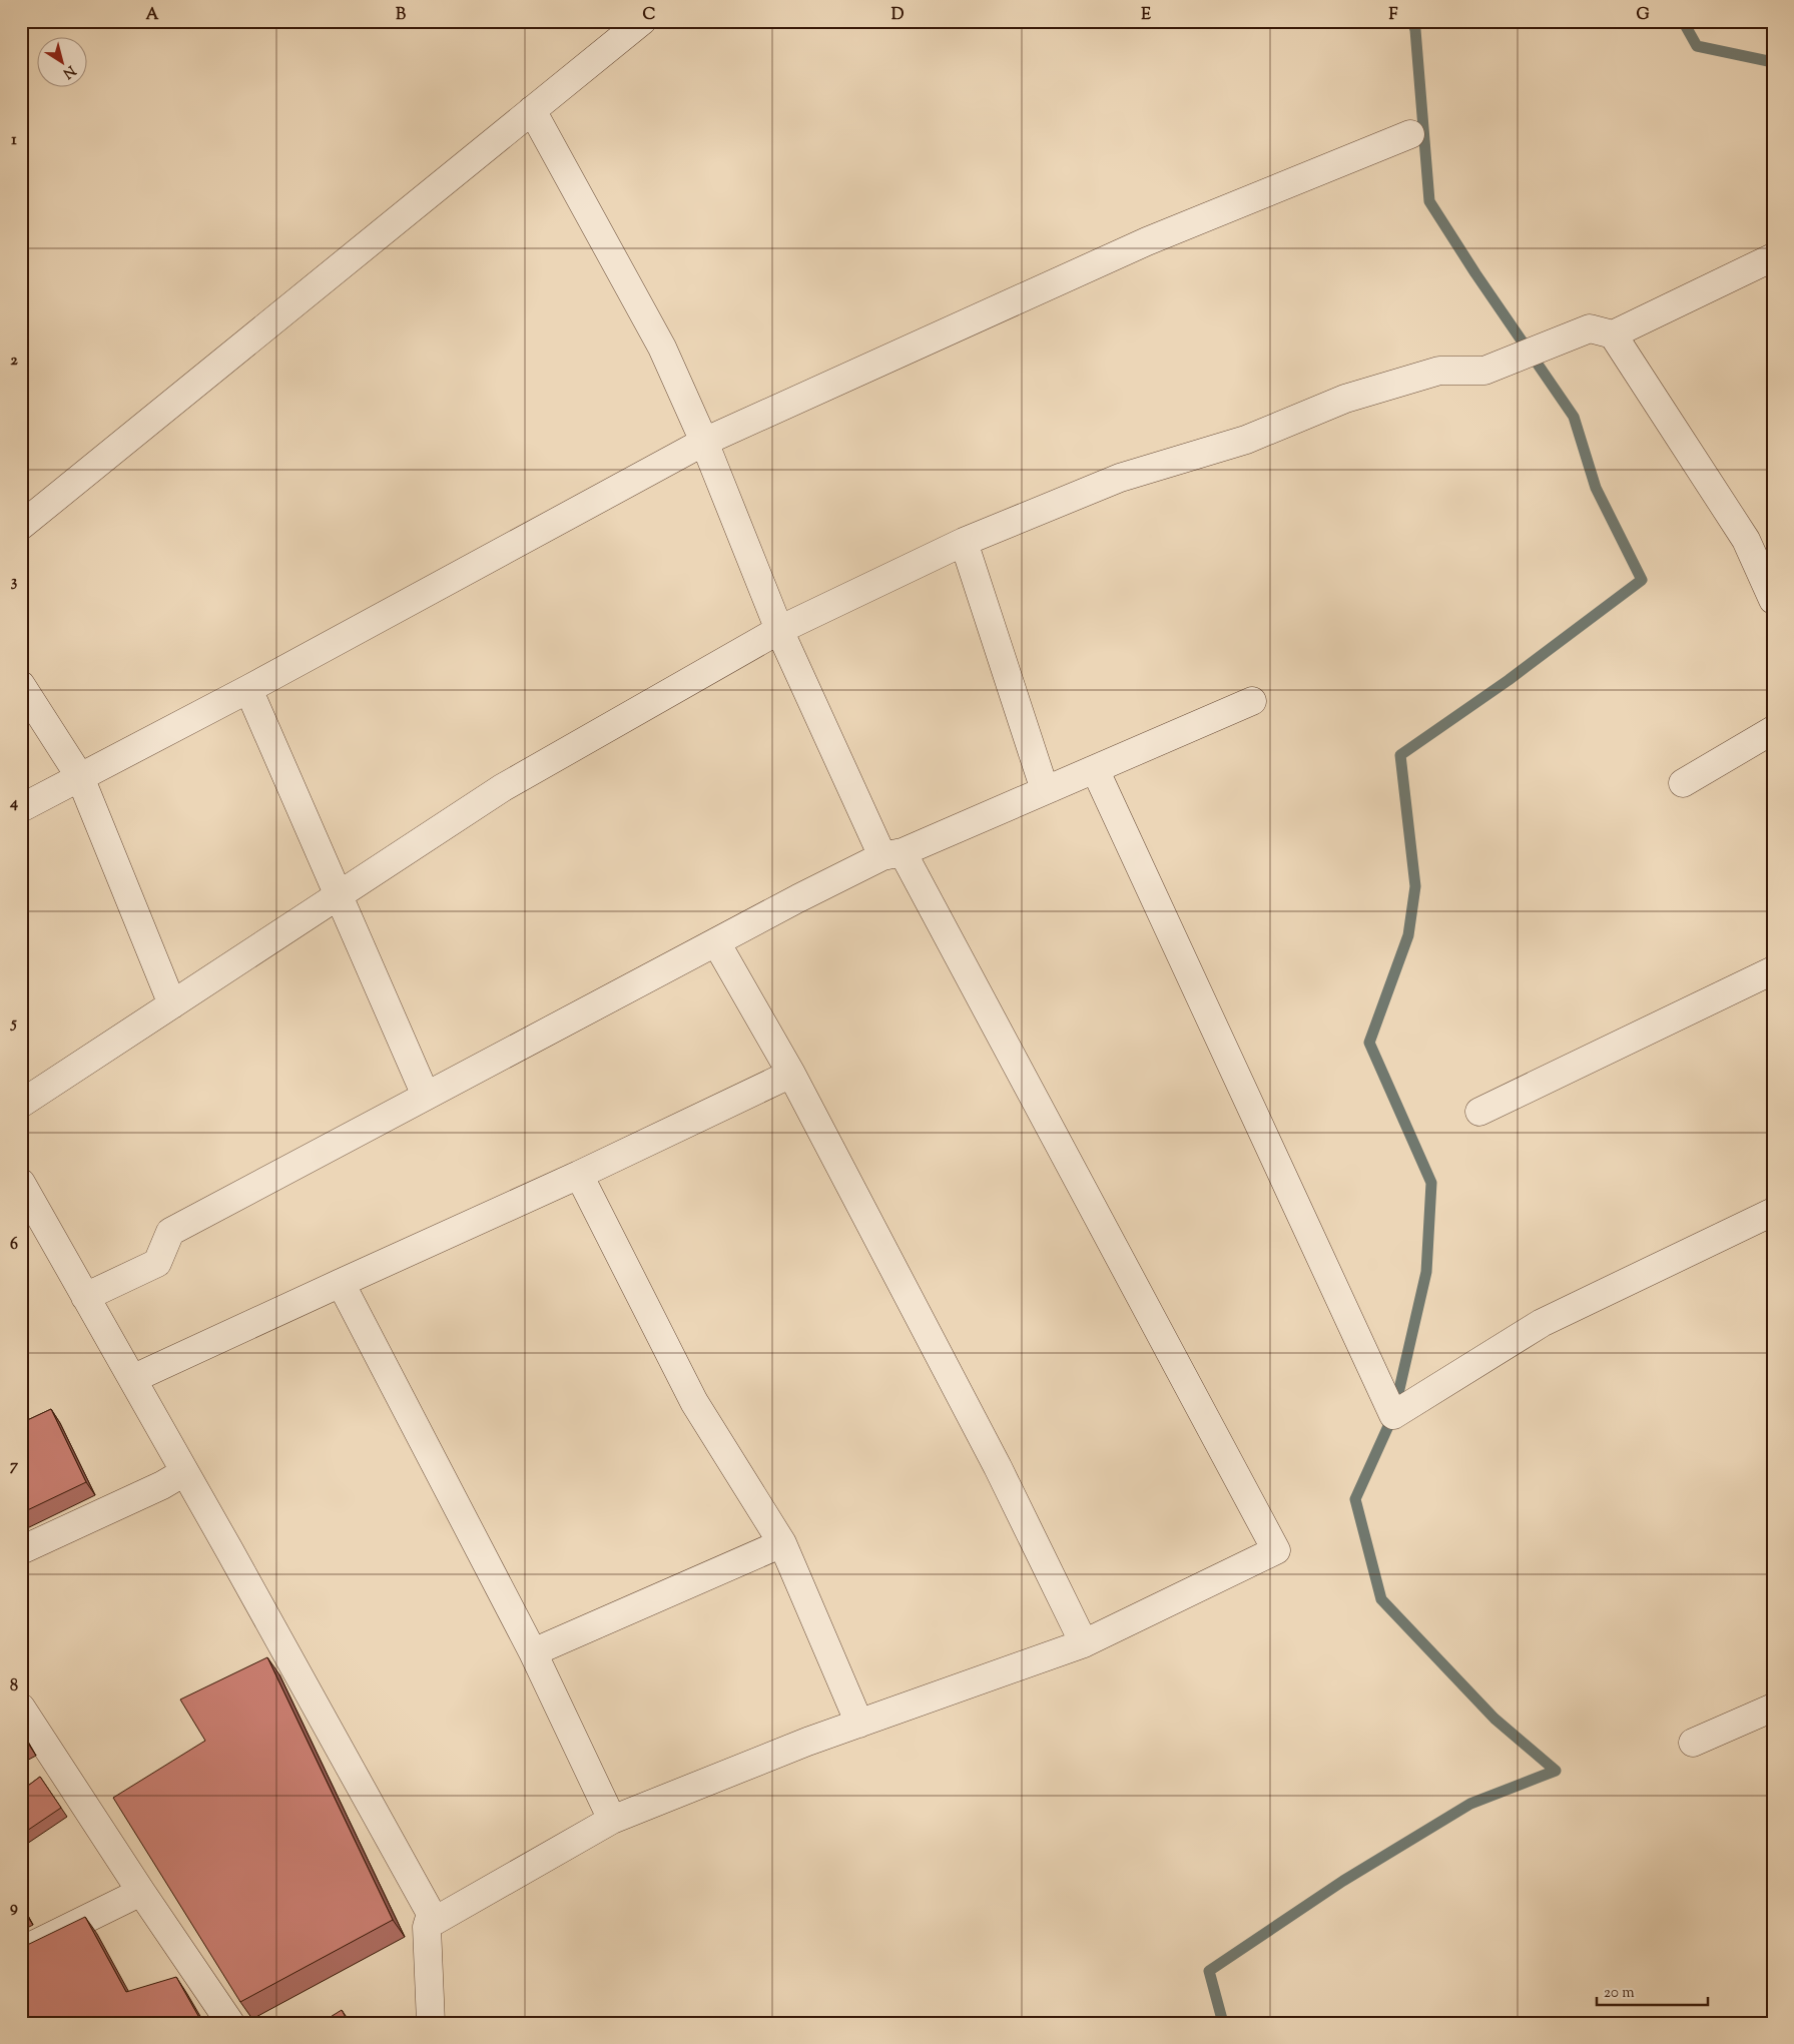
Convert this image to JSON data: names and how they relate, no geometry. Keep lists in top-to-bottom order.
{
  "scale_bar": "20 m",
  "north": "bottom right",
  "grid": {
    "columns": [
      "A",
      "B",
      "C",
      "D",
      "E",
      "F",
      "G"
    ],
    "rows": [
      "1",
      "2",
      "3",
      "4",
      "5",
      "6",
      "7",
      "8",
      "9"
    ]
  }
}
